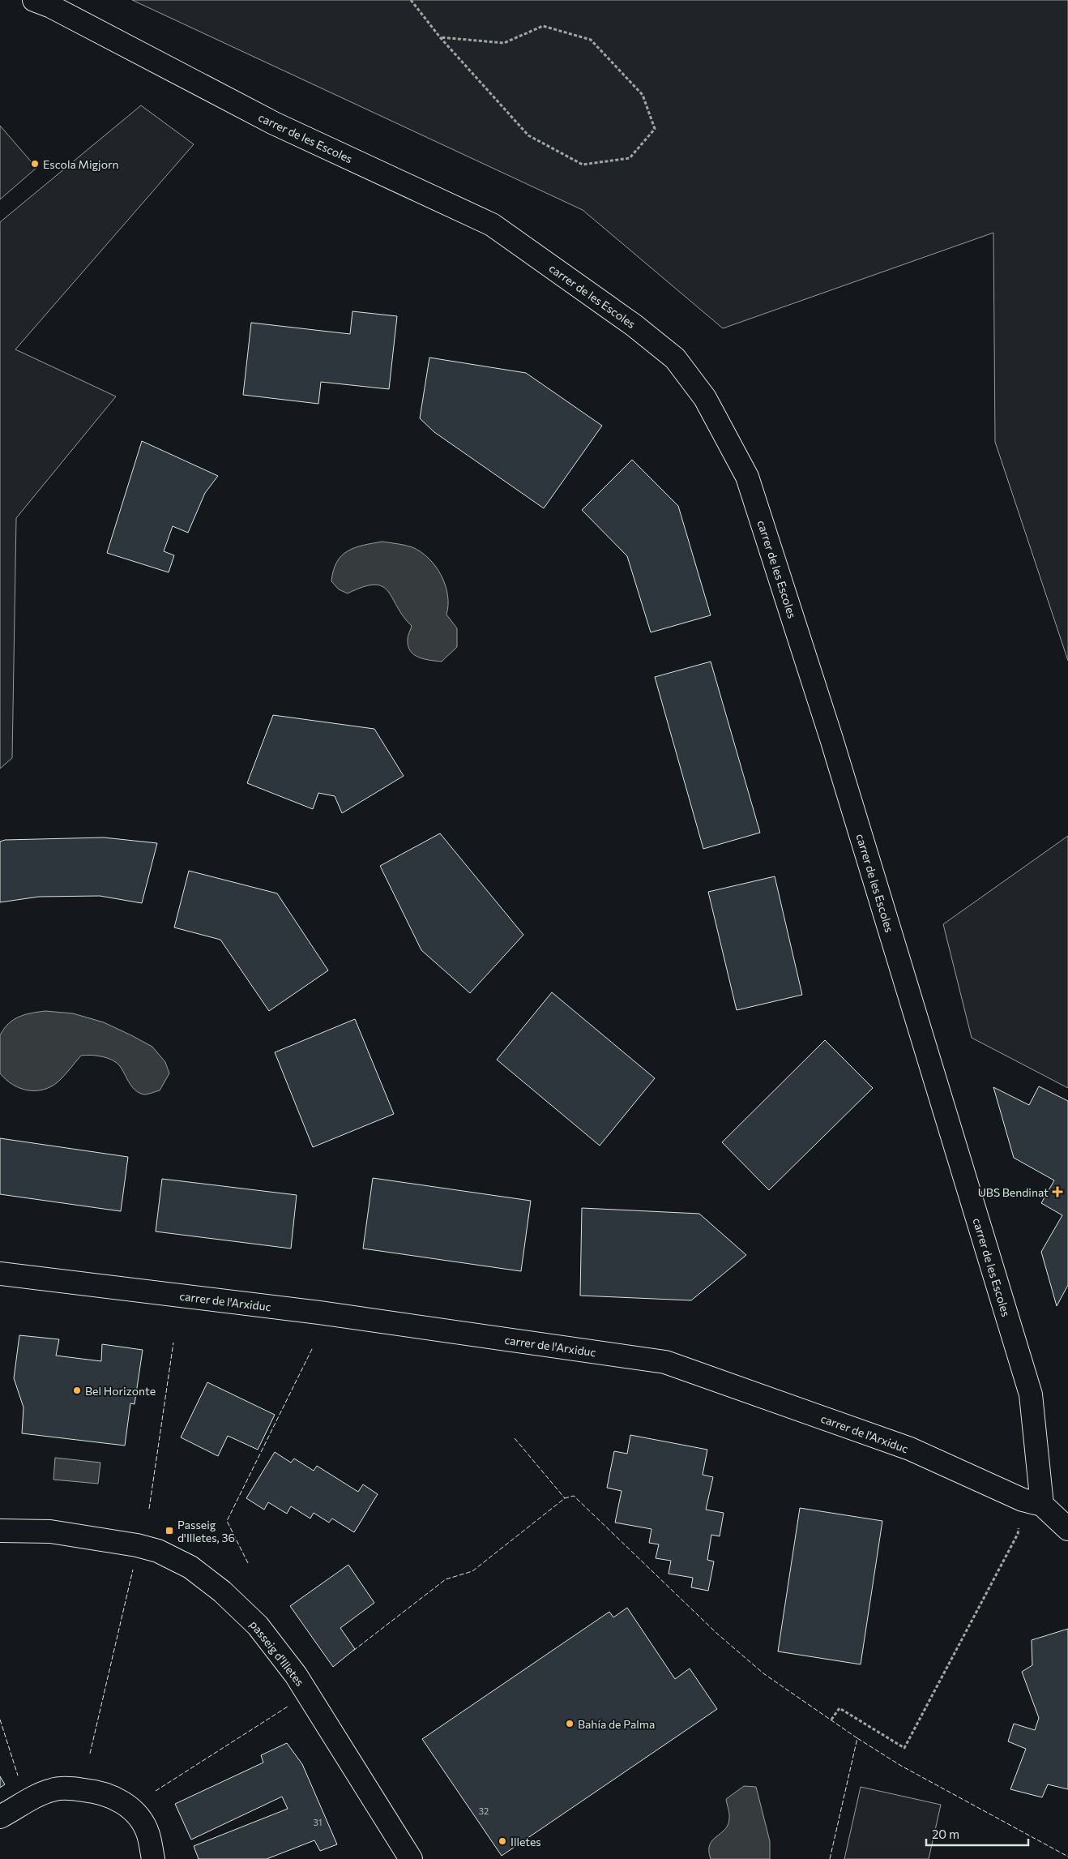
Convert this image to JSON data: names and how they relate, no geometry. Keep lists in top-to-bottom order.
{
  "streets": {
    "street": ["carrer de les Escoles", "carrer de l'Arxiduc", "passeig d'Illetes"]
  },
  "crossings": [
    ["carrer de les Escoles", "carrer de l'Arxiduc"]
  ],
  "places": {
    "other": [
      "Escola Migjorn",
      "Bel Horizonte",
      "Bahía de Palma",
      "Illetes"
    ],
    "health": ["UBS Bendinat"],
    "transit": ["Passeig d'Illetes, 36"]
  },
  "house_numbers": ["32", "31"],
  "scale_bar": "20 m"
}
